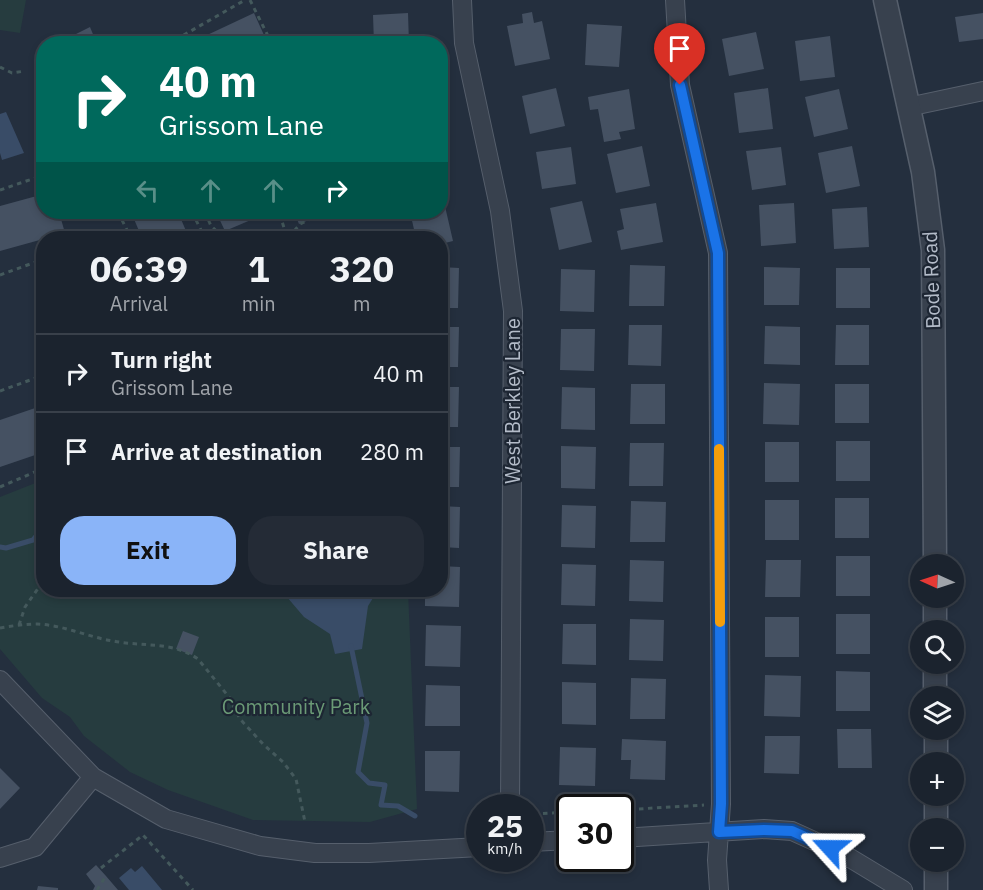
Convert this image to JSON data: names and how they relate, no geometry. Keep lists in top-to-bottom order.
{
  "streets": {
    "street": ["Bode Road", "West Berkley Lane"]
  },
  "parks": ["Community Park"],
  "north": "left",
  "page": {
    "turn": ["40 m", "Grissom Lane"],
    "eta": [
      "06:39",
      "Arrival",
      "1",
      "min",
      "320",
      "m"
    ],
    "list": [
      {
        "name": "Turn right",
        "note": "Grissom Lane",
        "value": "40 m"
      },
      {
        "name": "Arrive at destination",
        "value": "280 m"
      }
    ],
    "buttons": ["Exit", "Share"],
    "map_buttons": ["+", "−"],
    "speed": "25 km/h",
    "limit": "30"
  }
}
